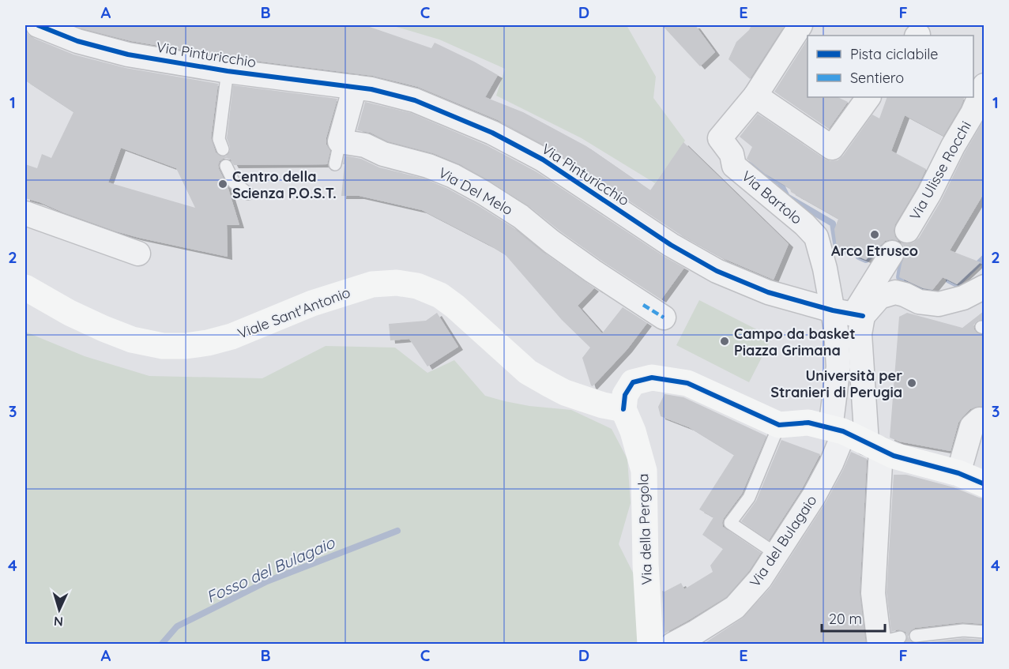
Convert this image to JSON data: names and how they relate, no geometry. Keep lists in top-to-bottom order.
{
  "streets": {
    "main road": ["Viale Sant'Antonio", "Via della Pergola"],
    "street": [
      "Via Pinturicchio",
      "Via Ulisse Rocchi",
      "Via Del Melo",
      "Via Bartolo",
      "Via del Bulagaio"
    ]
  },
  "crossings": [
    ["Via Pinturicchio", "Via Bartolo"],
    ["Via Pinturicchio", "Via del Bulagaio"],
    ["Via Bartolo", "Via del Bulagaio"],
    ["Viale Sant'Antonio", "Via della Pergola"]
  ],
  "water": ["Fosso del Bulagaio"],
  "places": [
    "Centro della Scienza P.O.S.T.",
    "Arco Etrusco",
    "Campo da basket Piazza Grimana",
    "Università per Stranieri di Perugia"
  ],
  "legend": ["Pista ciclabile", "Sentiero"],
  "scale_bar": "20 m",
  "north": "bottom",
  "grid": {
    "columns": [
      "A",
      "B",
      "C",
      "D",
      "E",
      "F"
    ],
    "rows": [
      "1",
      "2",
      "3",
      "4"
    ]
  }
}
